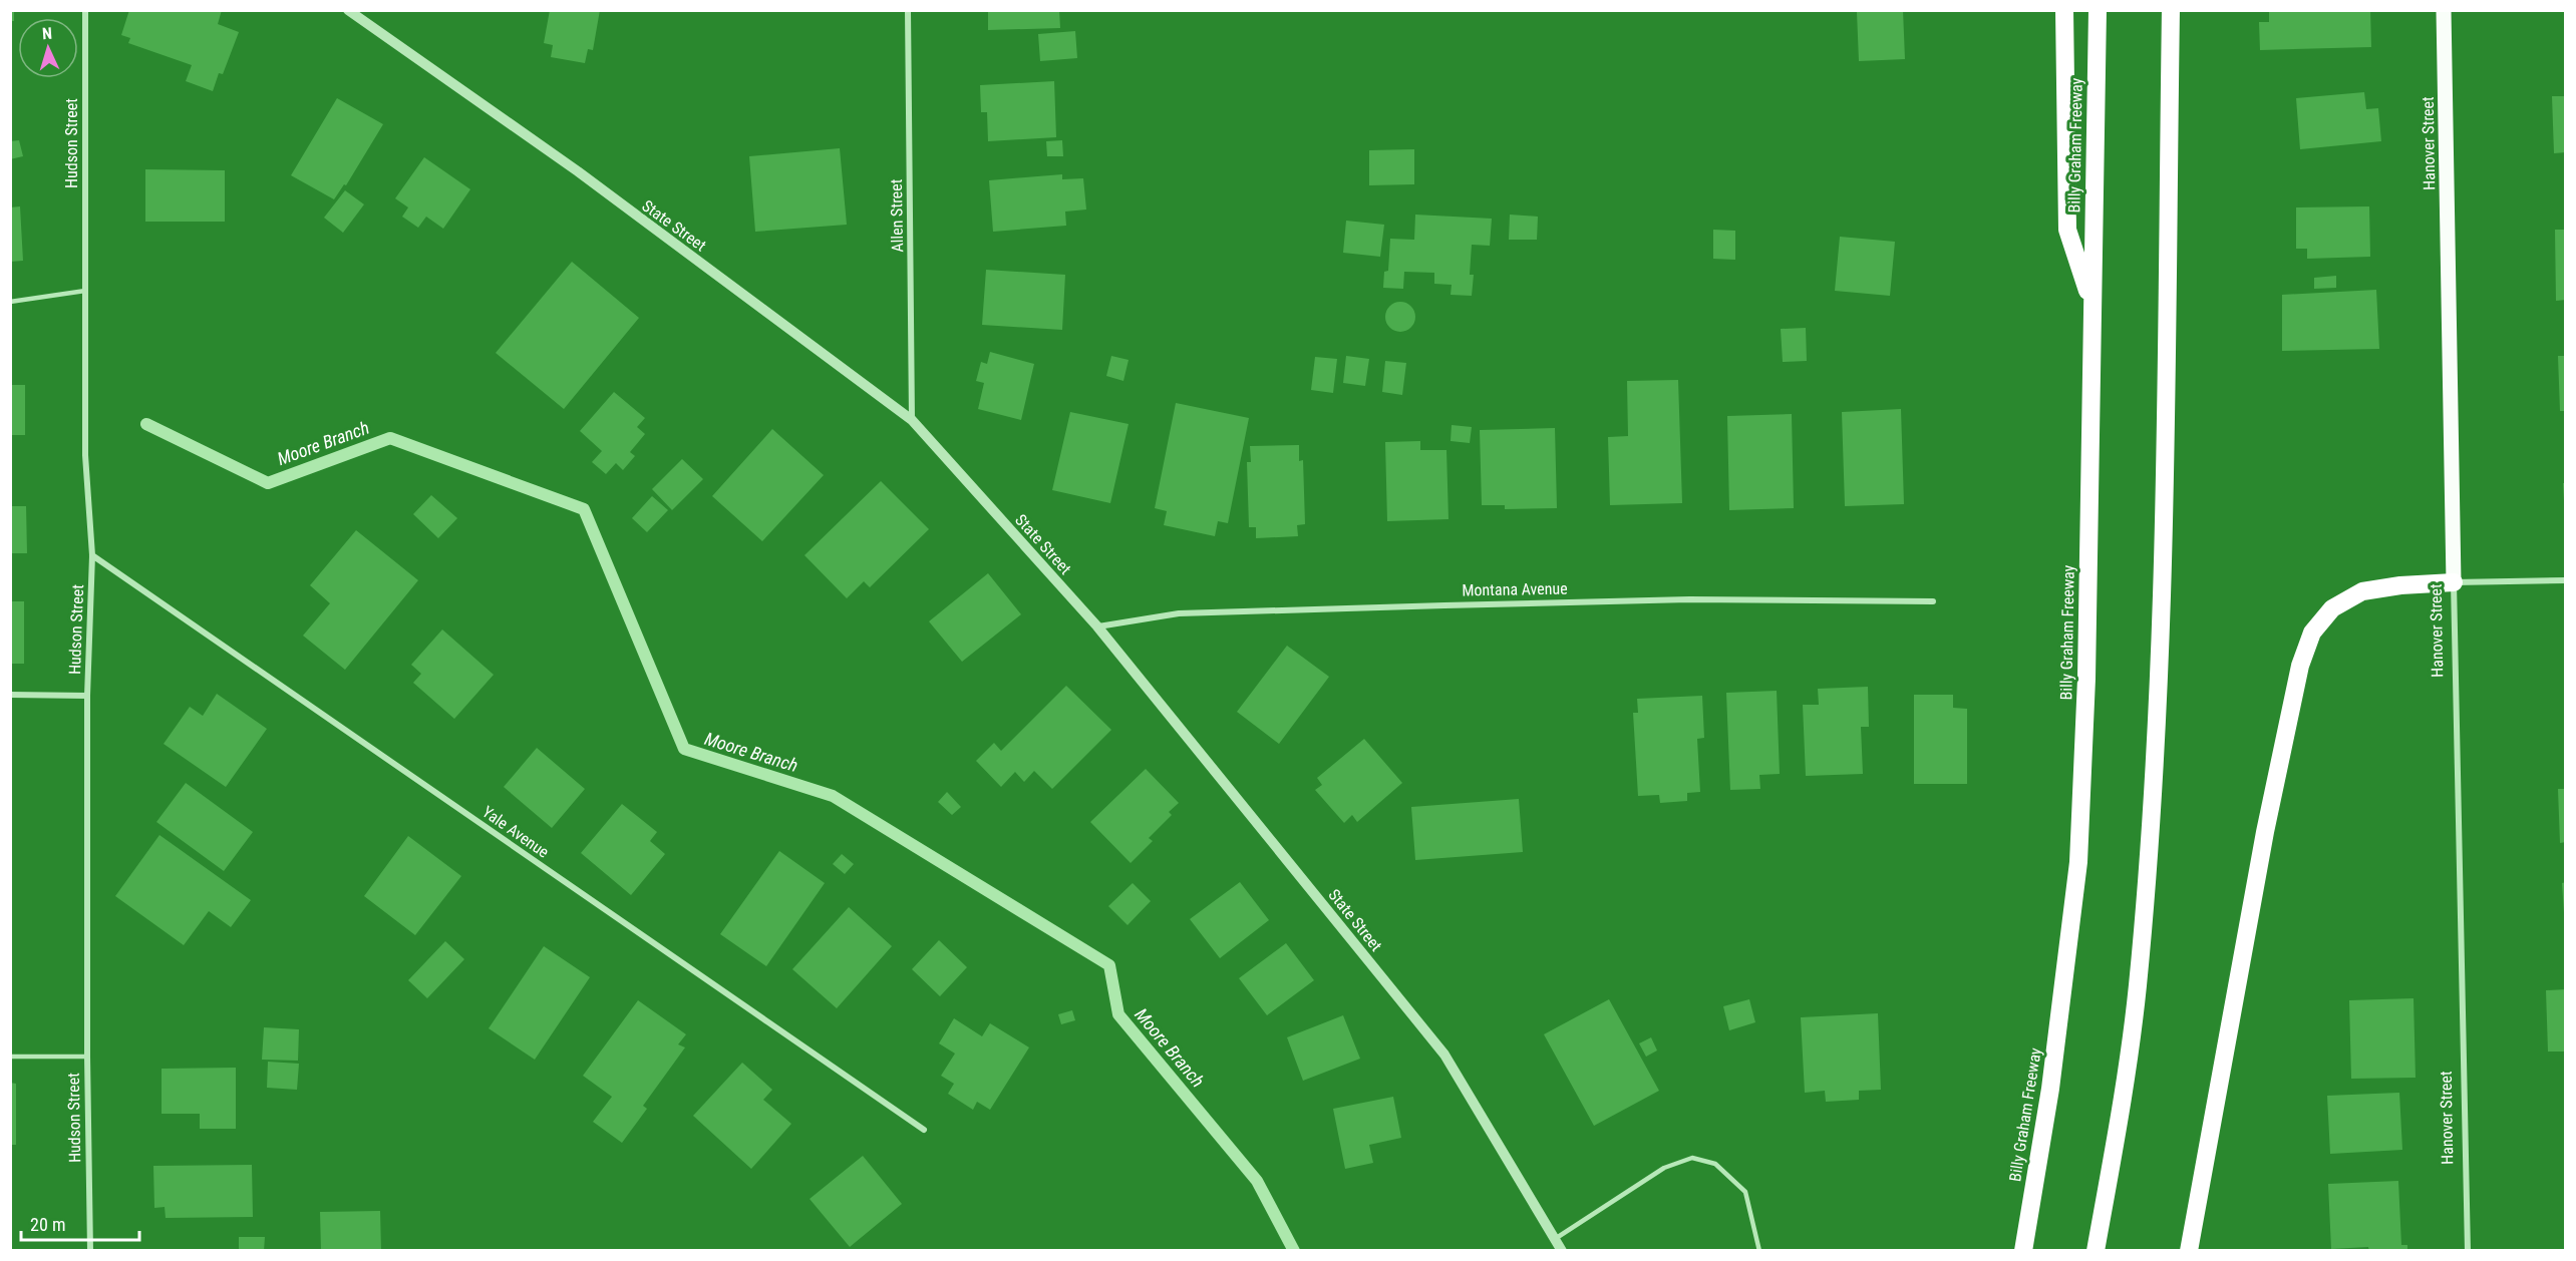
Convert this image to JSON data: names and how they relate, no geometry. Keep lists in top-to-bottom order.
{
  "streets": {
    "highway": ["Billy Graham Freeway"],
    "main road": ["Hanover Street"],
    "street": [
      "Hudson Street",
      "Allen Street",
      "State Street",
      "Montana Avenue",
      "Yale Avenue"
    ]
  },
  "crossings": [
    ["Hudson Street", "Yale Avenue"],
    ["Allen Street", "State Street"],
    ["State Street", "Montana Avenue"]
  ],
  "water": ["Moore Branch"],
  "scale_bar": "20 m",
  "north": "top"
}
